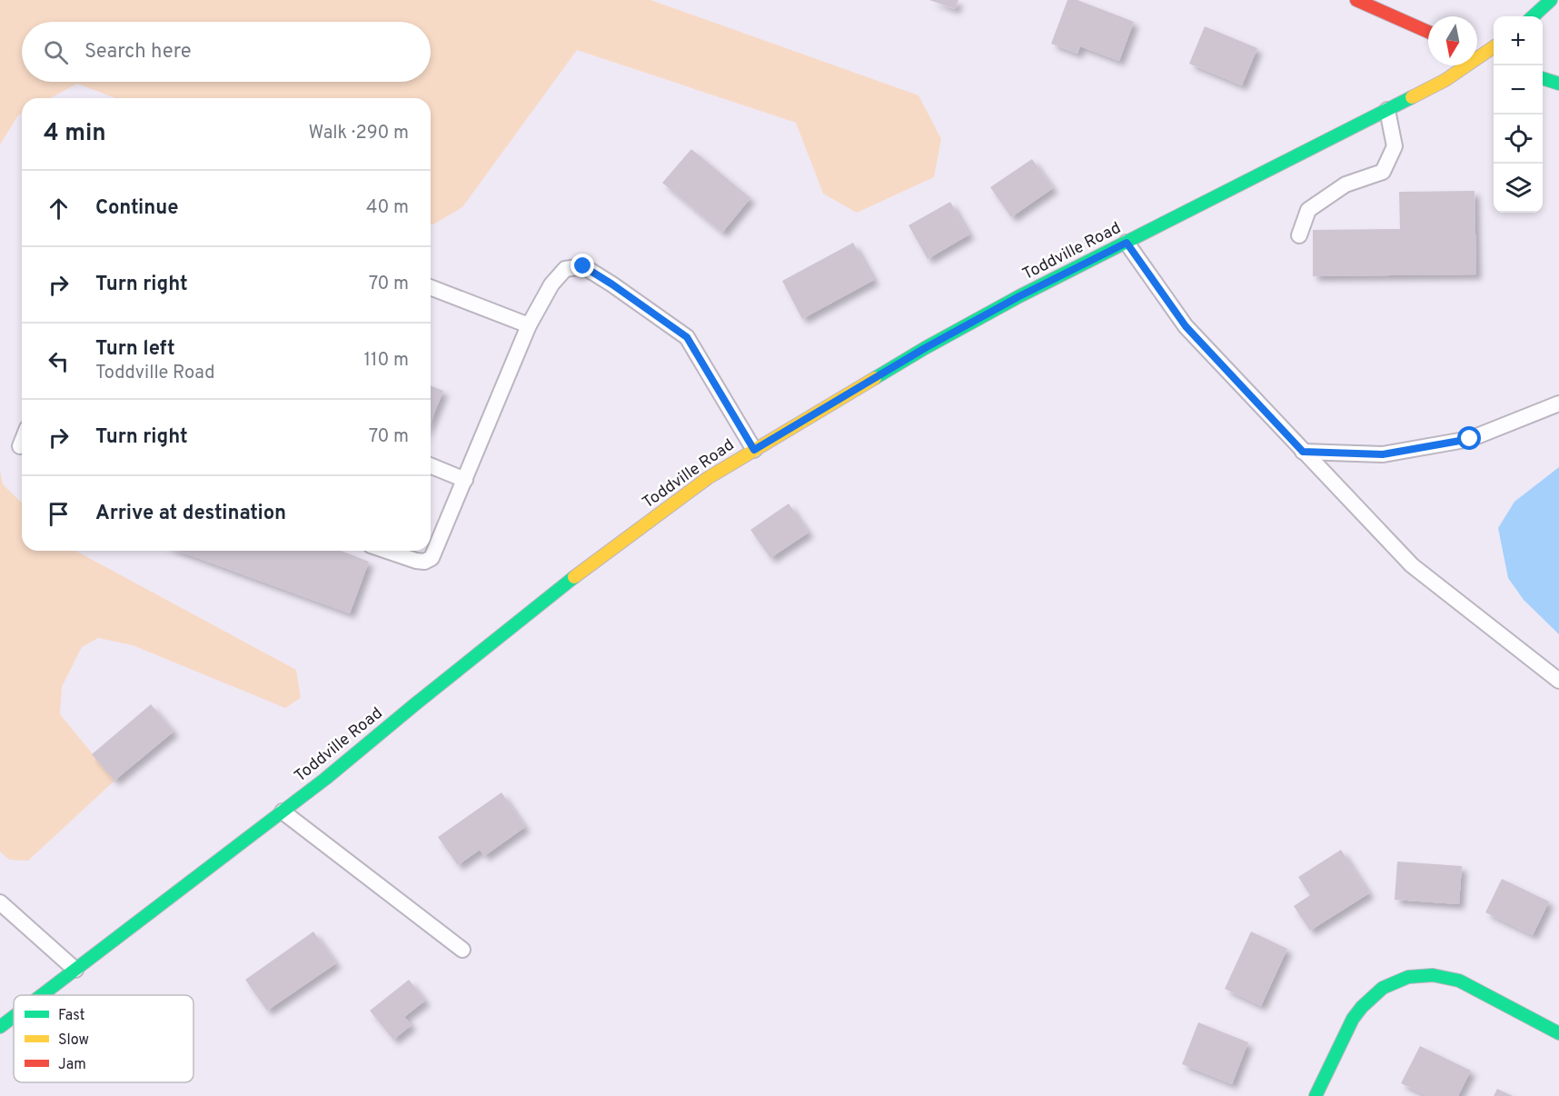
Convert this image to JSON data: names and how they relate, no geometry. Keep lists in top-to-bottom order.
{
  "streets": {
    "street": ["Toddville Road"]
  },
  "legend": ["Fast", "Slow", "Jam"],
  "north": "bottom",
  "page": {
    "map_buttons": ["+", "−"],
    "search": "Search here",
    "heading": ["4 min", "Walk · 290 m"],
    "list": [
      ["Continue", "40 m"],
      ["Turn right", "70 m"],
      ["Turn left", "Toddville Road", "110 m"],
      ["Turn right", "70 m"],
      "Arrive at destination"
    ]
  }
}
